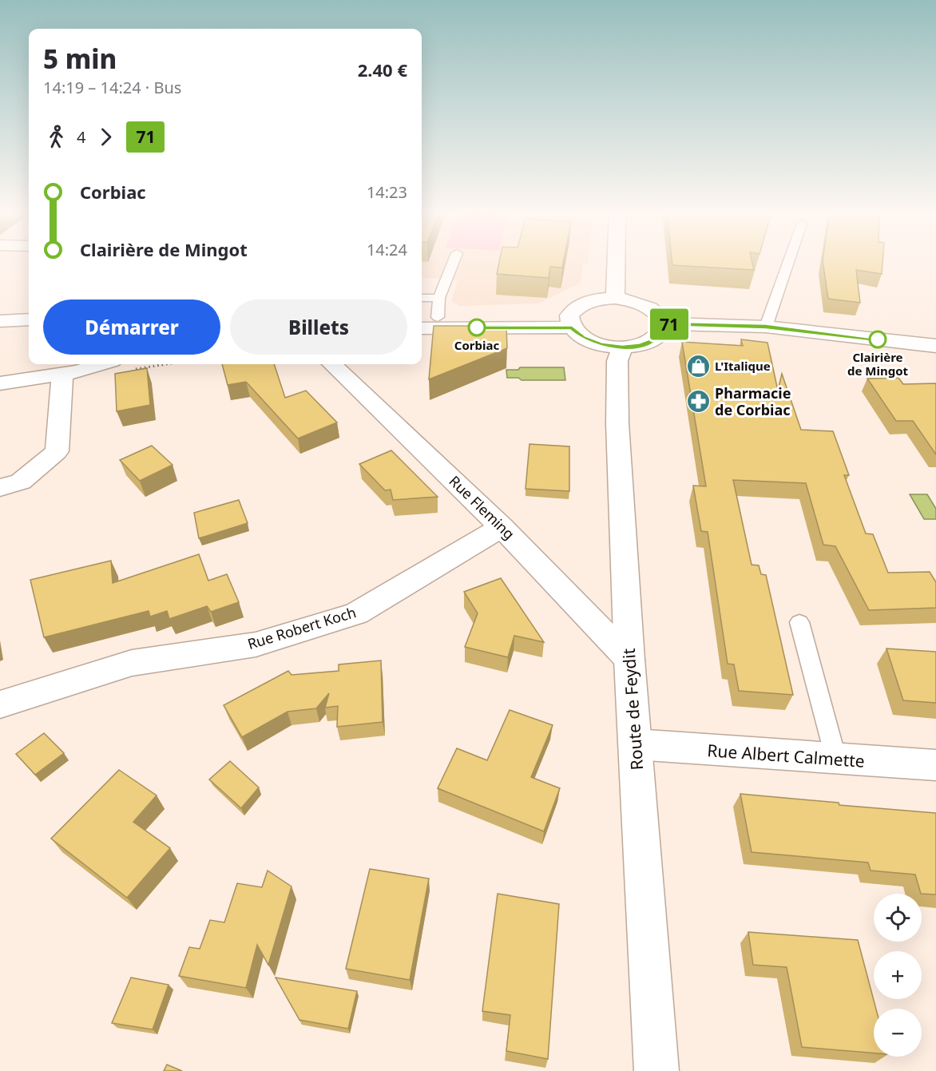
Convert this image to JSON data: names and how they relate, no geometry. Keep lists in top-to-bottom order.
{
  "streets": {
    "street": [
      "Rue Fleming",
      "Rue Robert Koch",
      "Route de Feydit",
      "Rue Albert Calmette"
    ]
  },
  "crossings": [
    ["Rue Fleming", "Rue Robert Koch"],
    ["Rue Fleming", "Route de Feydit"],
    ["Route de Feydit", "Rue Albert Calmette"]
  ],
  "places": {
    "other": ["Corbiac", "Clairière de Mingot"],
    "shop": ["L'Italique"],
    "pharmacy": ["Pharmacie de Corbiac"]
  },
  "lines": ["bus line 71"],
  "page": {
    "on_map": "71",
    "heading": ["5 min", "14:19 – 14:24 · Bus", "2.40 €"],
    "legs": ["4", "71"],
    "list": [
      {
        "name": "Corbiac",
        "value": "14:23"
      },
      {
        "name": "Clairière de Mingot",
        "value": "14:24"
      }
    ],
    "buttons": ["Démarrer", "Billets"],
    "map_buttons": ["+", "−"]
  }
}
